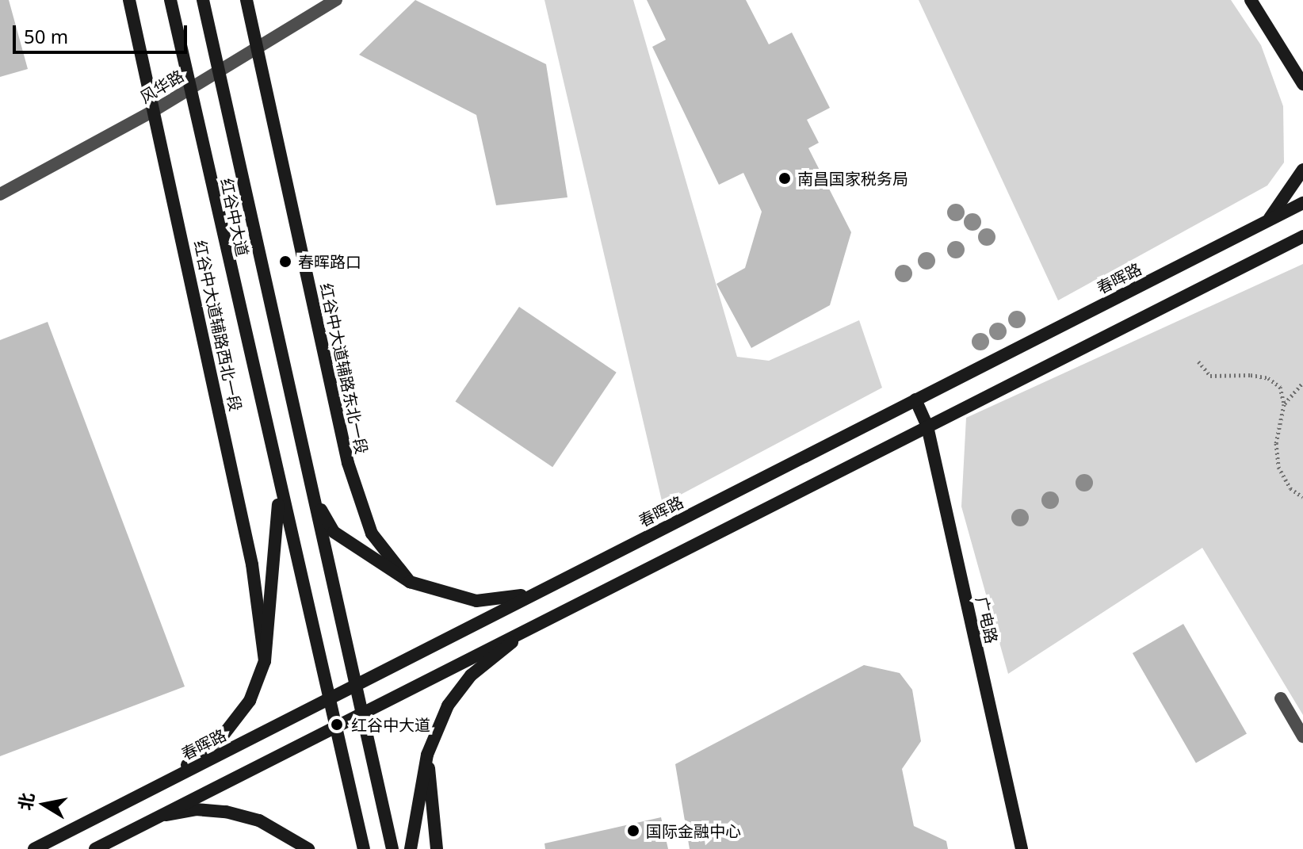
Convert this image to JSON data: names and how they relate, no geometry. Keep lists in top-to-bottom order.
{
  "streets": {
    "street": [
      "风华路",
      "红谷中大道",
      "春晖路",
      "红谷中大道辅路西北一段",
      "红谷中大道辅路东北一段",
      "广电路"
    ]
  },
  "crossings": [
    ["风华路", "红谷中大道"],
    ["风华路", "红谷中大道辅路西北一段"],
    ["风华路", "红谷中大道辅路东北一段"],
    ["红谷中大道", "春晖路"],
    ["春晖路", "广电路"]
  ],
  "places": [
    "南昌国家税务局",
    "春晖路口",
    "红谷中大道",
    "国际金融中心"
  ],
  "scale_bar": "50 m",
  "north": "left"
}
